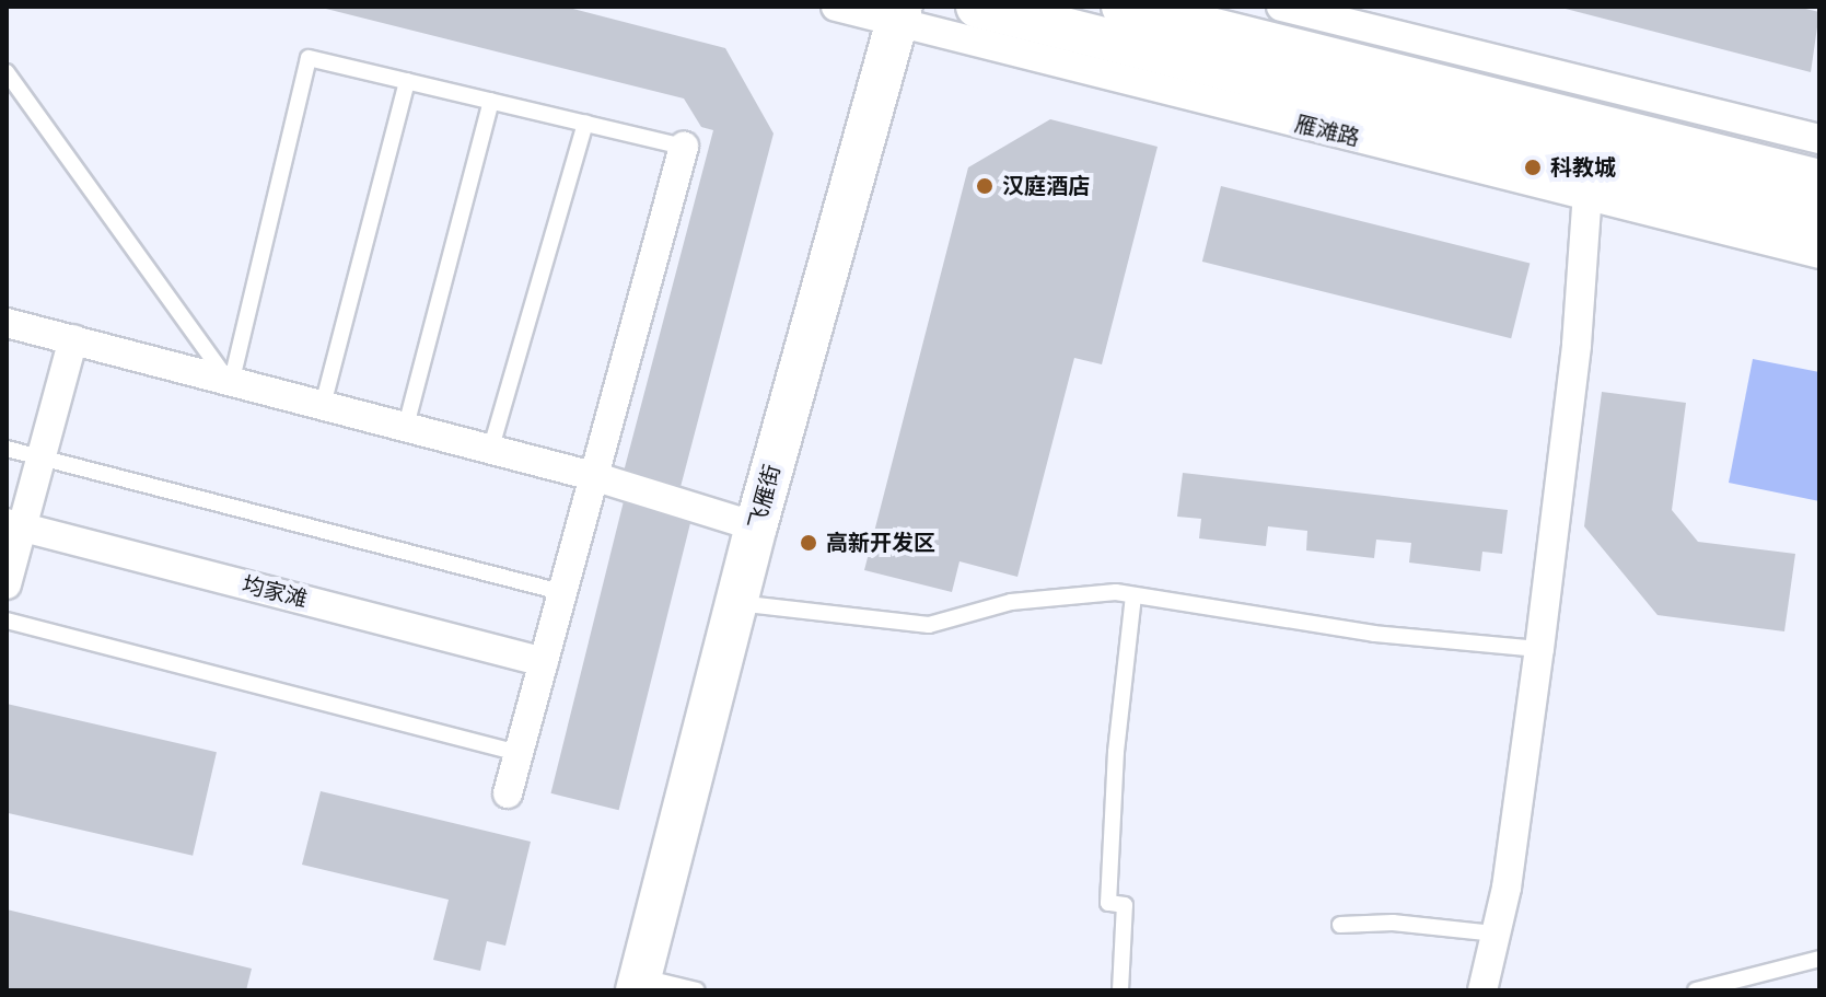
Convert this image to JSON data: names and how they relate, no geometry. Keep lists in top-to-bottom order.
{
  "streets": {
    "main road": ["雁滩路", "飞雁街"],
    "street": ["均家滩"]
  },
  "crossings": [
    ["雁滩路", "飞雁街"]
  ],
  "places": ["科教城", "汉庭酒店", "高新开发区"]
}
